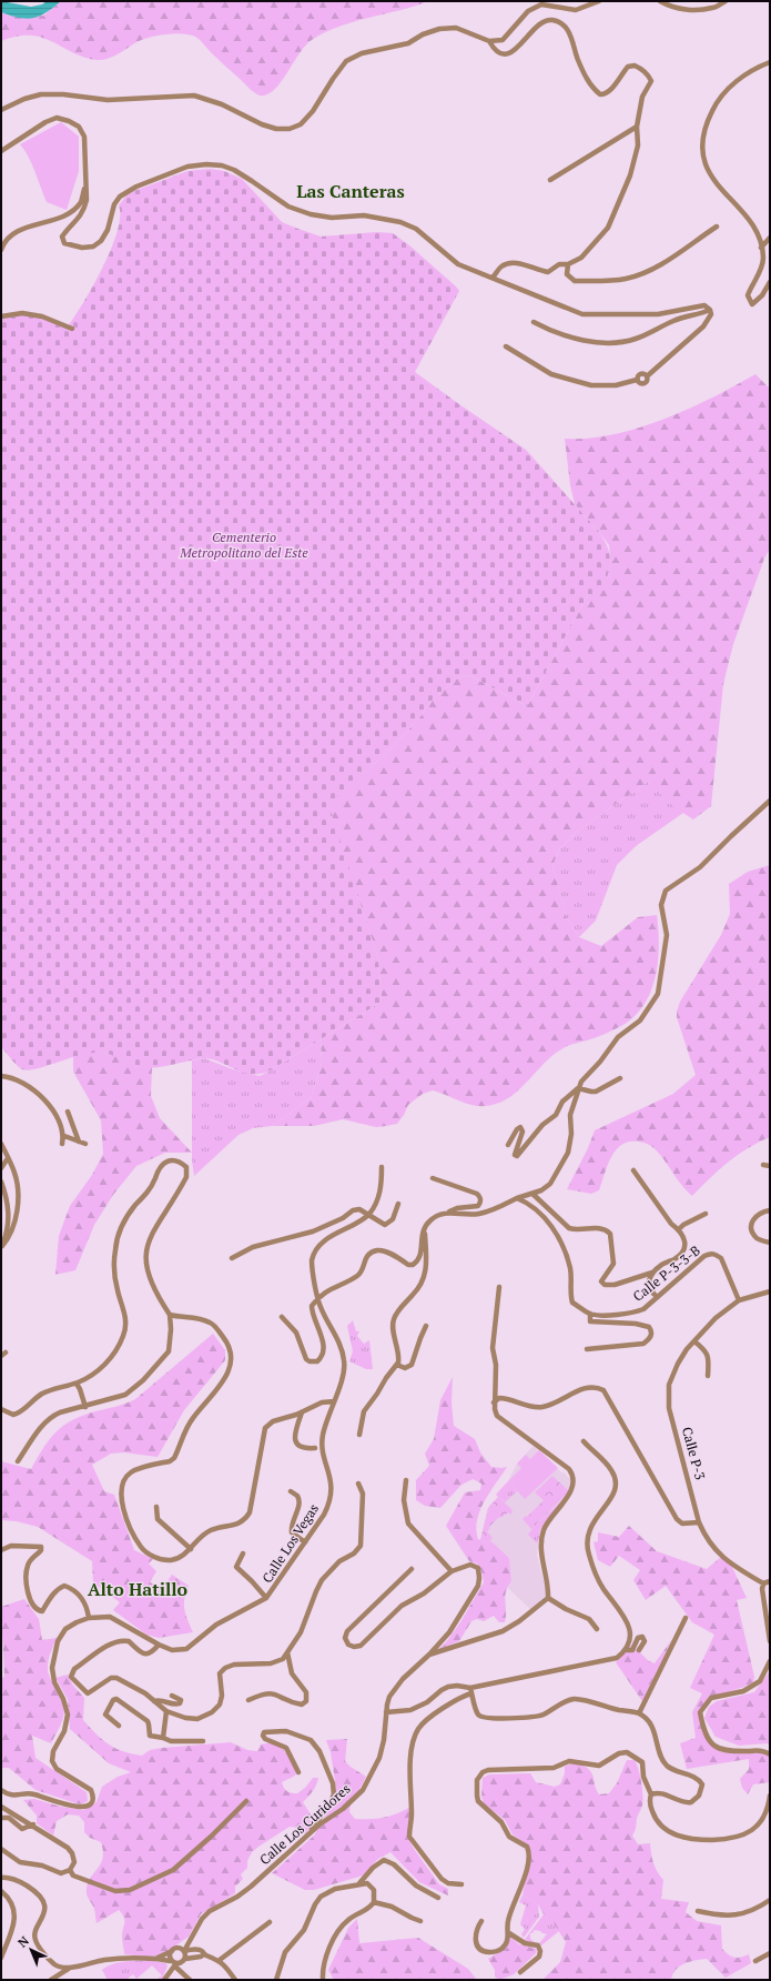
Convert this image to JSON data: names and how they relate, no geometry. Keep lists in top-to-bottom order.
{
  "streets": {
    "street": [
      "Calle P-3-3-B",
      "Calle P-3",
      "Calle Los Vegas",
      "Calle Los Curidores"
    ]
  },
  "crossings": [
    ["Calle P-3-3-B", "Calle P-3"]
  ],
  "districts": ["Las Canteras", "Alto Hatillo"],
  "parks": ["Cementerio Metropolitano del Este"],
  "north": "top left"
}
